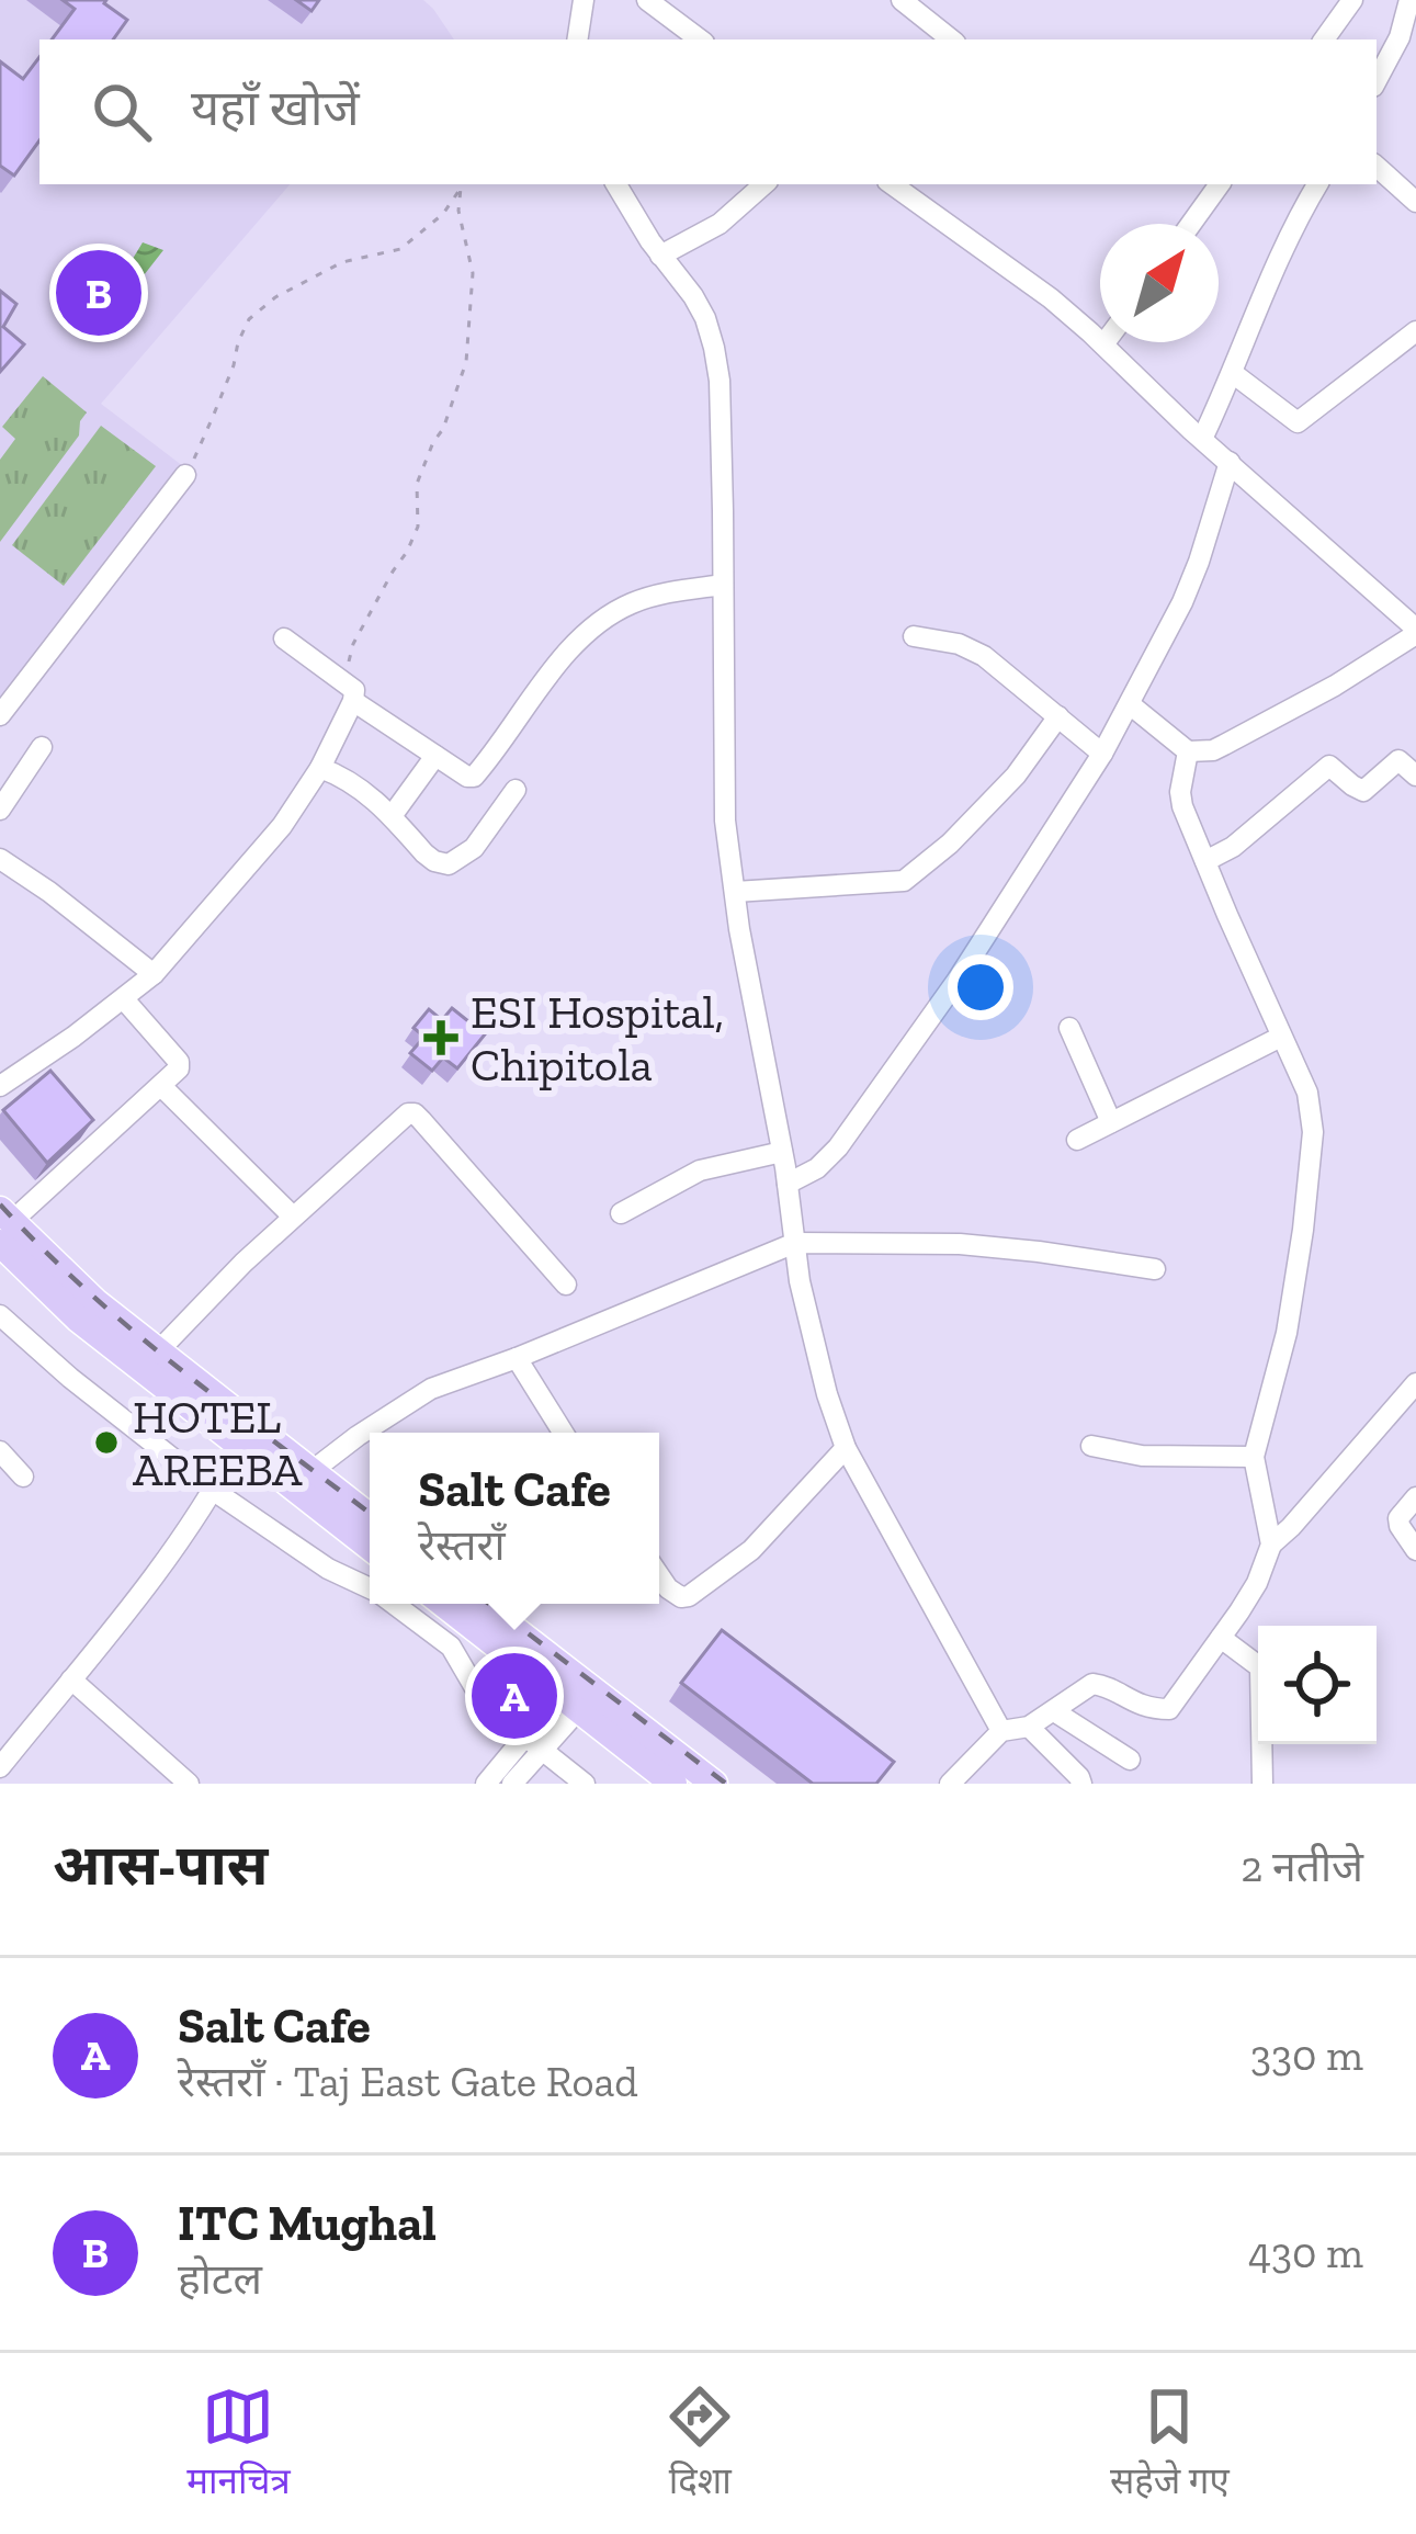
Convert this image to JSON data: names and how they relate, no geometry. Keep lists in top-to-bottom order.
{
  "places": {
    "health": ["ESI Hospital, Chipitola"],
    "other": ["HOTEL AREEBA"]
  },
  "north": "top right",
  "page": {
    "search": "यहाँ खोजें",
    "pins": ["B", "A"],
    "popup": ["Salt Cafe", "रेस्तराँ"],
    "heading": ["आस-पास", "2 नतीजे"],
    "list": [
      {
        "mark": "A",
        "name": "Salt Cafe",
        "note": "रेस्तराँ · Taj East Gate Road",
        "value": "330 m"
      },
      {
        "mark": "B",
        "name": "ITC Mughal",
        "note": "होटल",
        "value": "430 m"
      }
    ],
    "nav": ["मानचित्र", "दिशा", "सहेजे गए"]
  }
}
